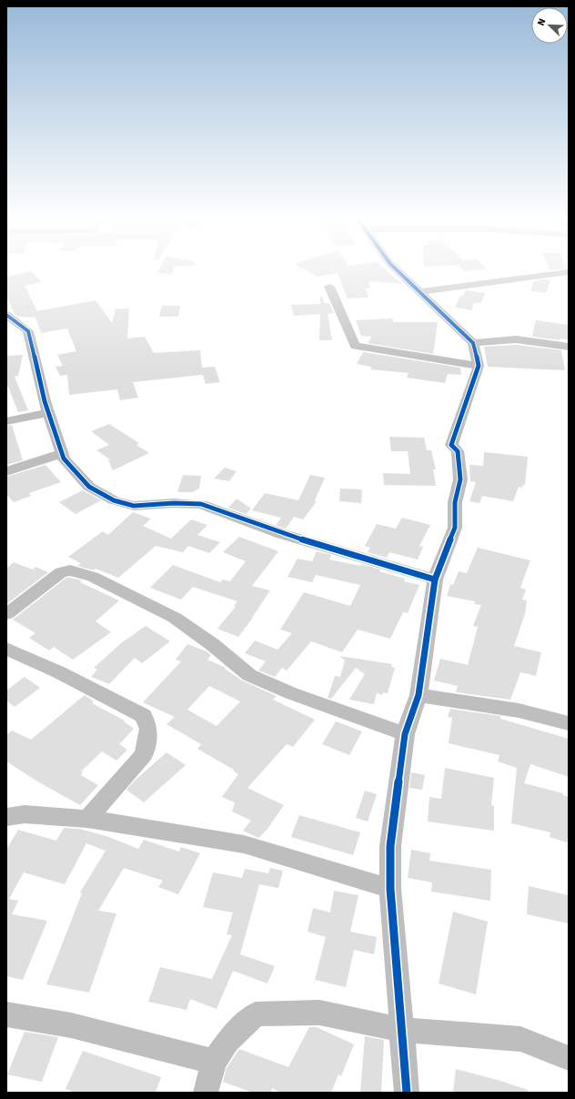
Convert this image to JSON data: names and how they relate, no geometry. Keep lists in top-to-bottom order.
{
  "north": "top left"
}
